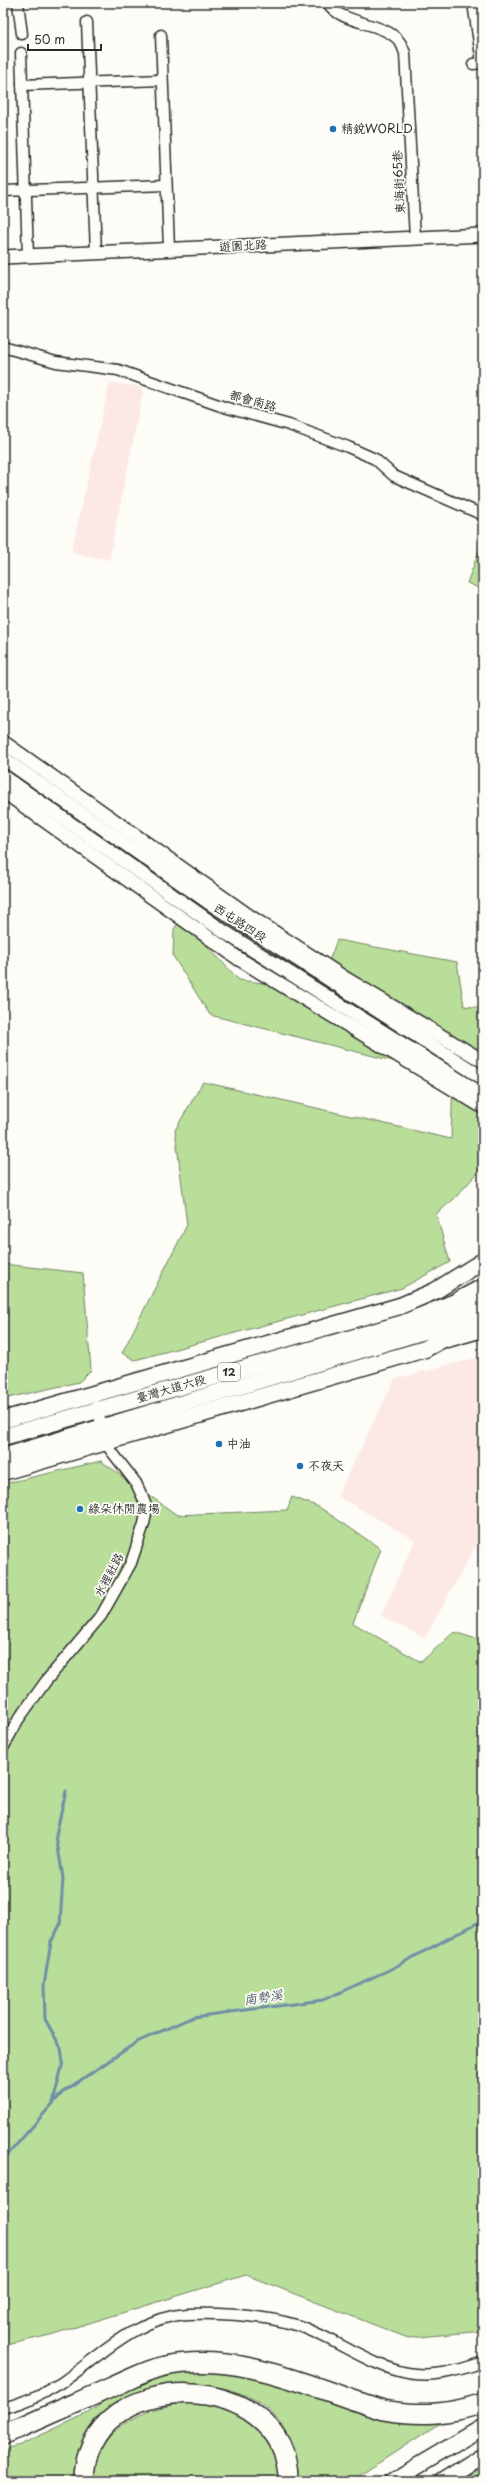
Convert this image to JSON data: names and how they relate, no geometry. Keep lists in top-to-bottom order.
{
  "streets": {
    "main road": ["12", "臺灣大道六段"],
    "street": [
      "東海街65巷",
      "遊園北路",
      "都會南路",
      "西屯路四段",
      "水裡社路"
    ]
  },
  "crossings": [
    ["東海街65巷", "遊園北路"],
    ["12", "臺灣大道六段"],
    ["臺灣大道六段", "水裡社路"]
  ],
  "water": ["南勢溪"],
  "places": [
    "精銳WORLD",
    "中油",
    "不夜天",
    "綠朵休閒農場"
  ],
  "scale_bar": "50 m"
}
